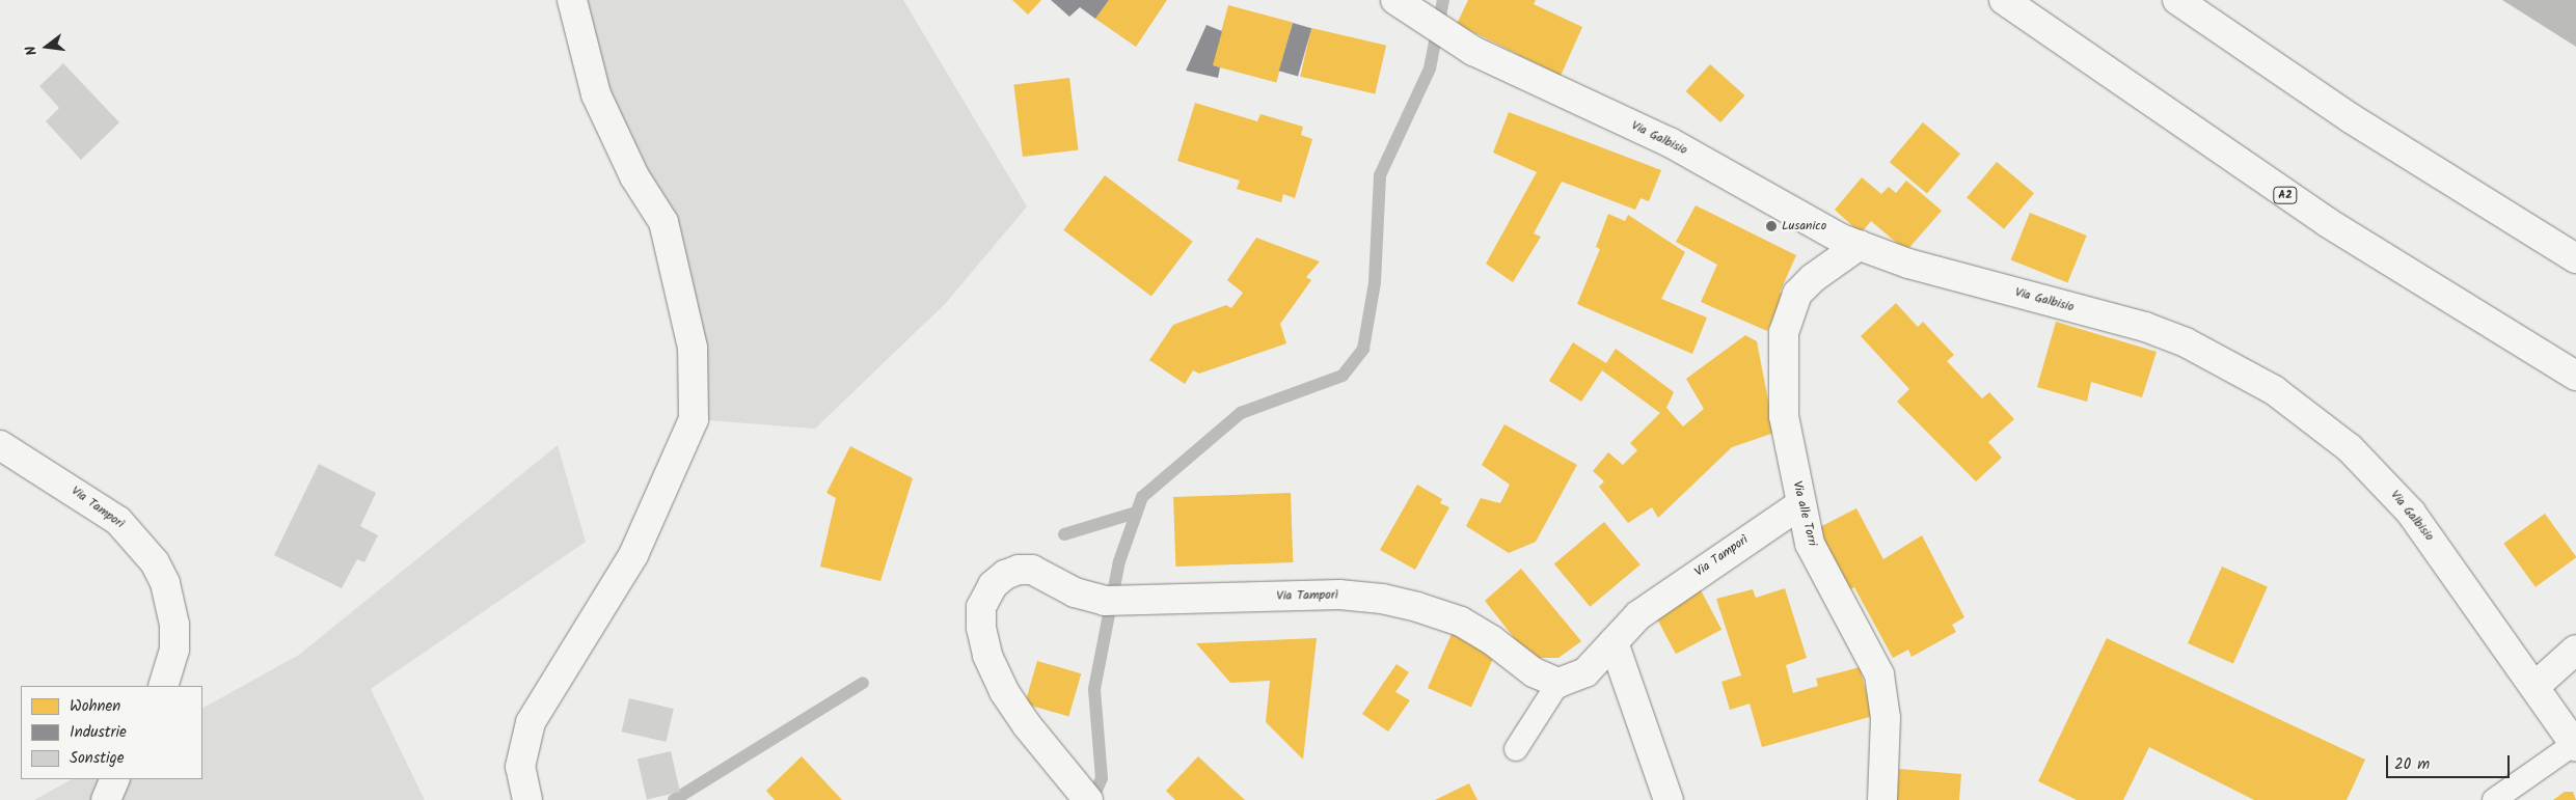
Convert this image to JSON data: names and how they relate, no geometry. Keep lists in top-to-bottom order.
{
  "streets": {
    "main road": [
      "Via Galbisio",
      "A2",
      "Via Tamporì",
      "Via alle Torri"
    ]
  },
  "crossings": [
    ["Via Galbisio", "Via alle Torri"],
    ["Via Tamporì", "Via alle Torri"]
  ],
  "places": ["Lusanico"],
  "legend": ["Wohnen", "Industrie", "Sonstige"],
  "scale_bar": "20 m",
  "north": "left"
}
